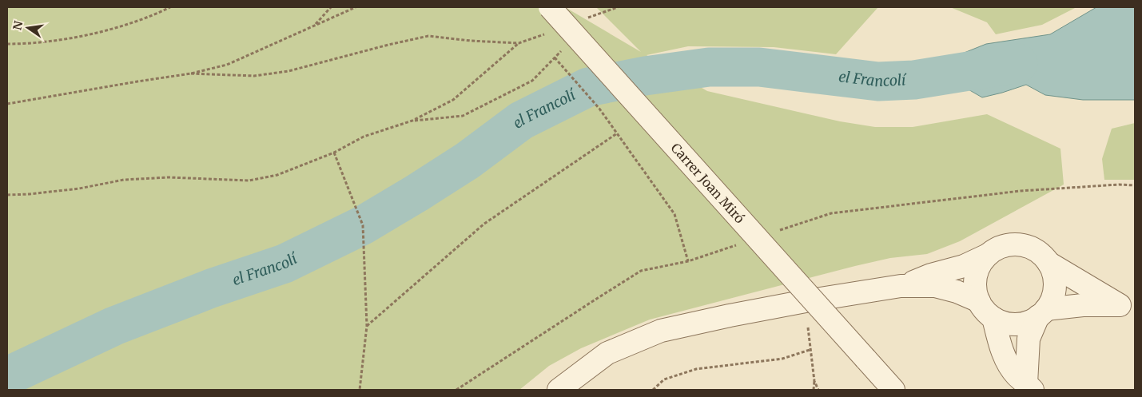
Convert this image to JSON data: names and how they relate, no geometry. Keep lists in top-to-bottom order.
{
  "streets": {
    "street": ["Carrer Joan Miró"]
  },
  "water": ["el Francolí"],
  "north": "left"
}
